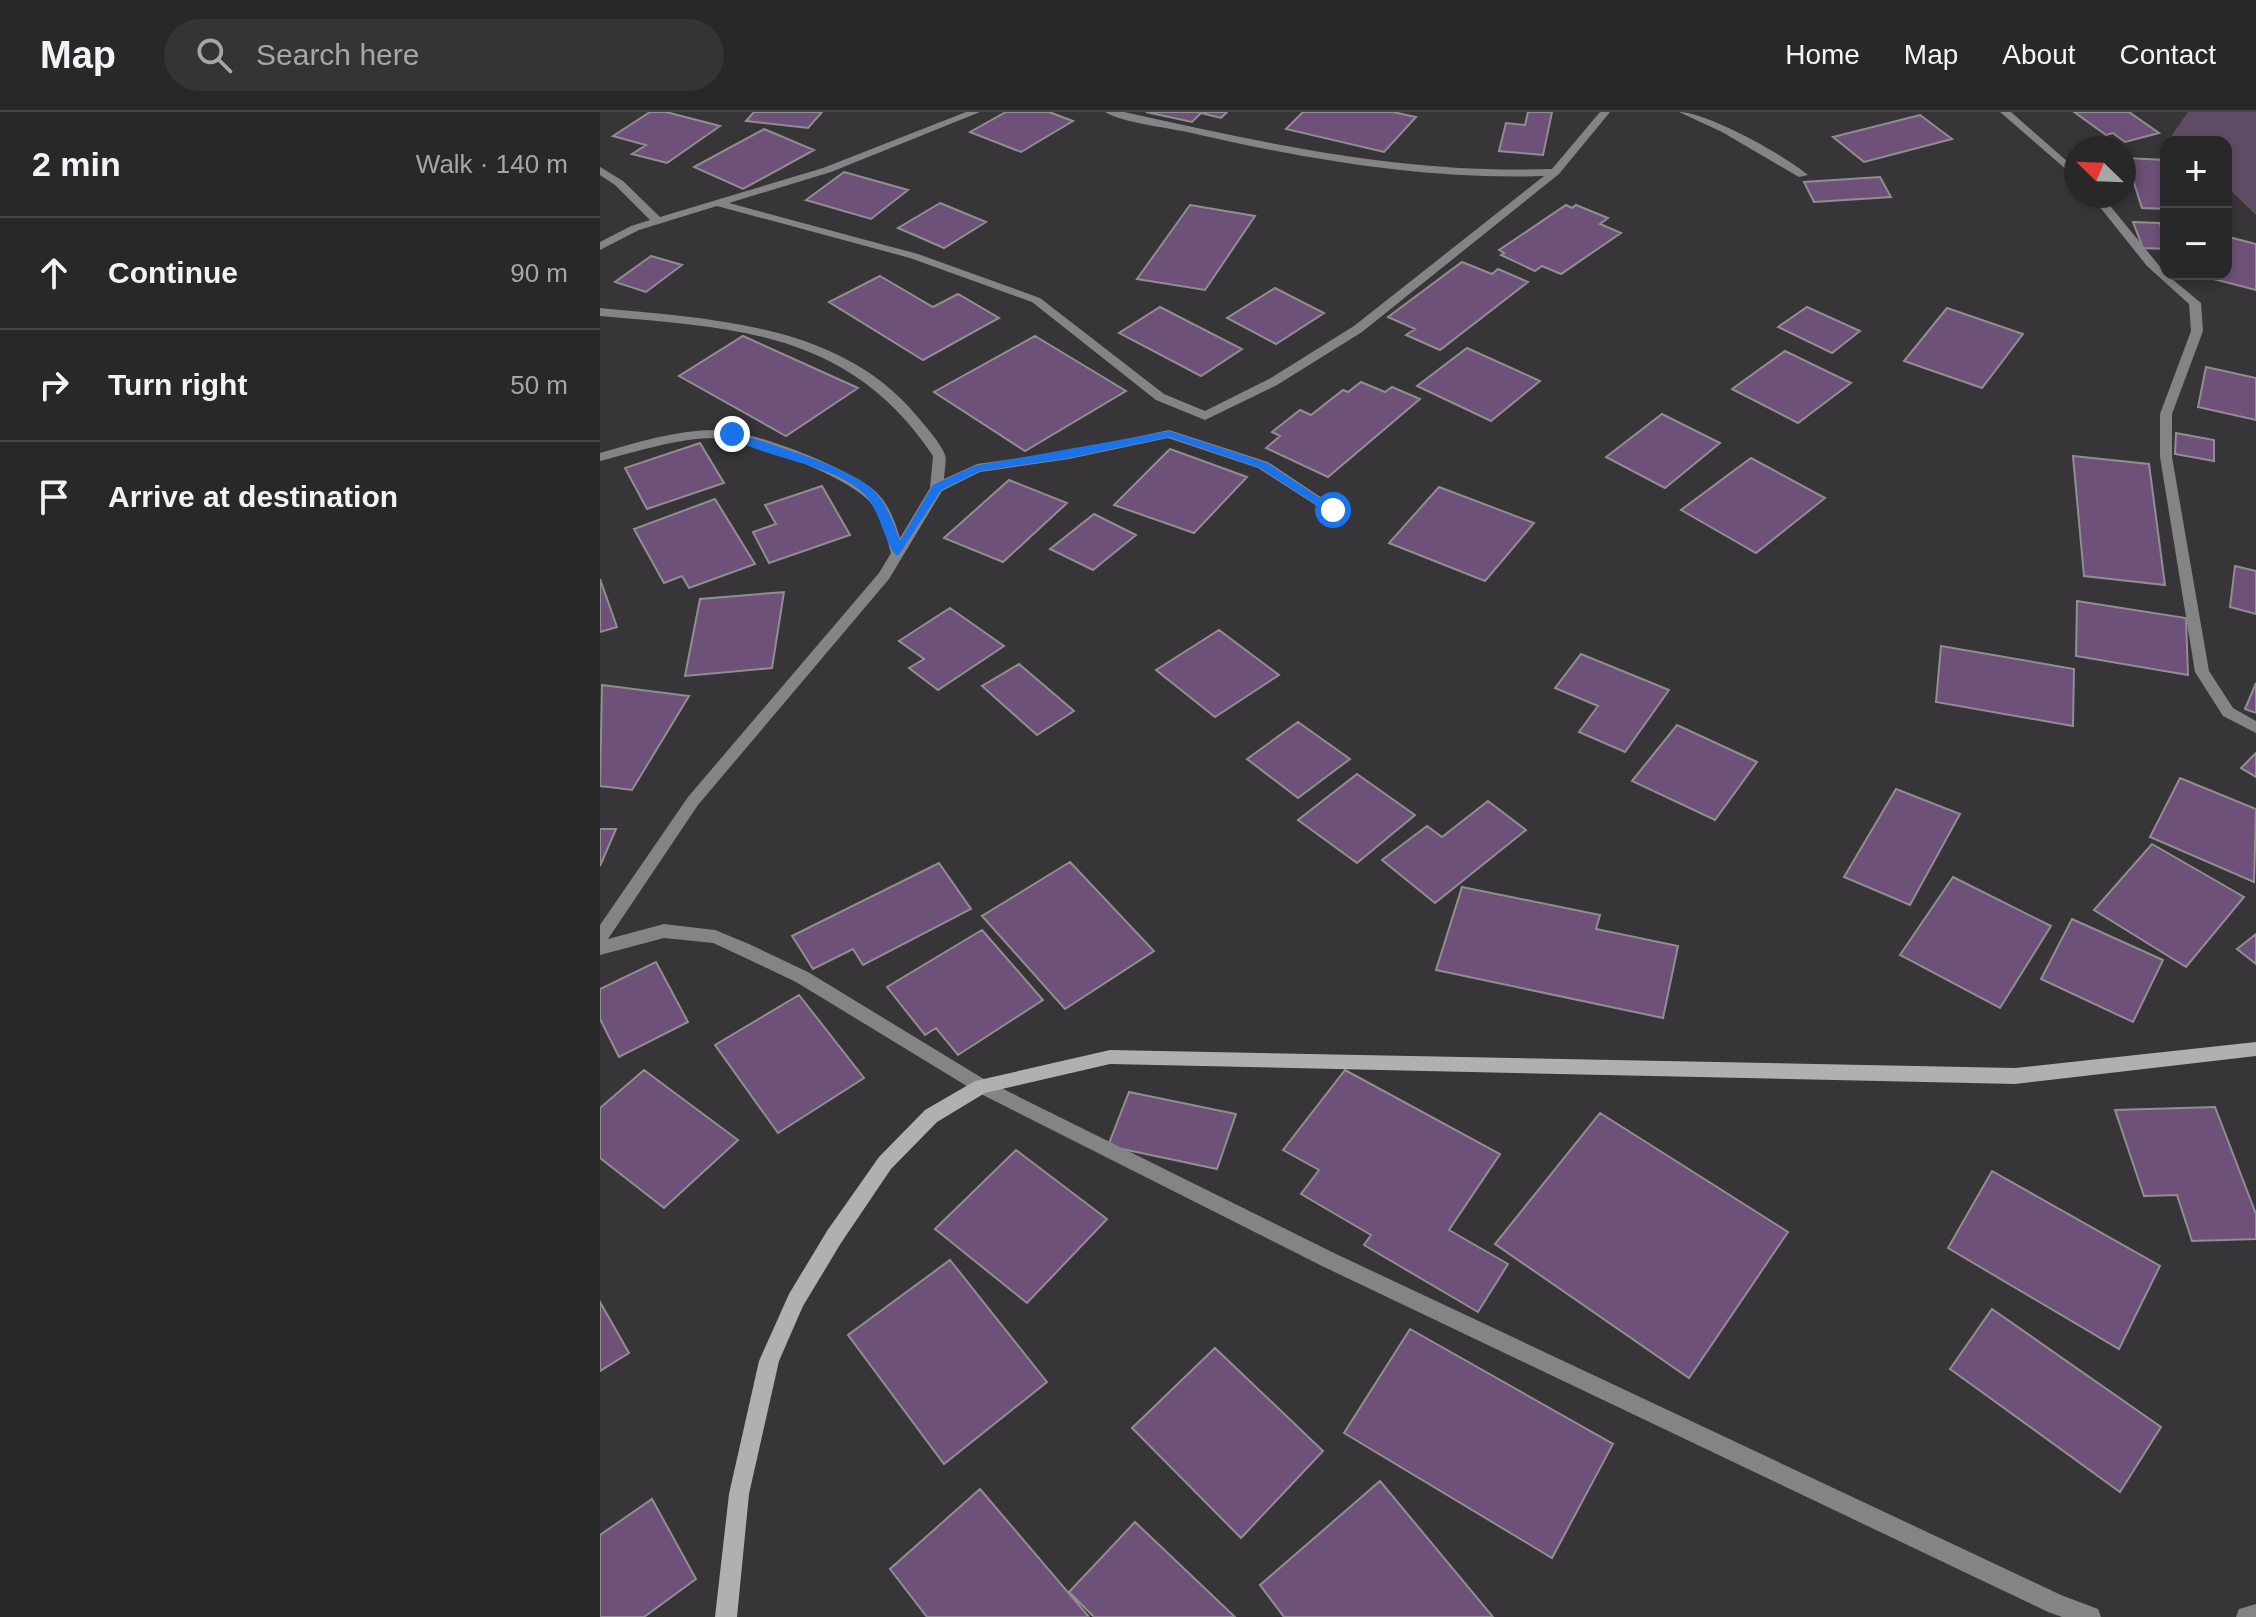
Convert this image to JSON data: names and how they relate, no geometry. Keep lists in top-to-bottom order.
{
  "north": "top left",
  "page": {
    "header": "Map",
    "search": "Search here",
    "nav": [
      "Home",
      "Map",
      "About",
      "Contact"
    ],
    "heading": ["2 min", "Walk · 140 m"],
    "map_buttons": ["+", "−"],
    "list": [
      ["Continue", "90 m"],
      ["Turn right", "50 m"],
      "Arrive at destination"
    ]
  }
}
